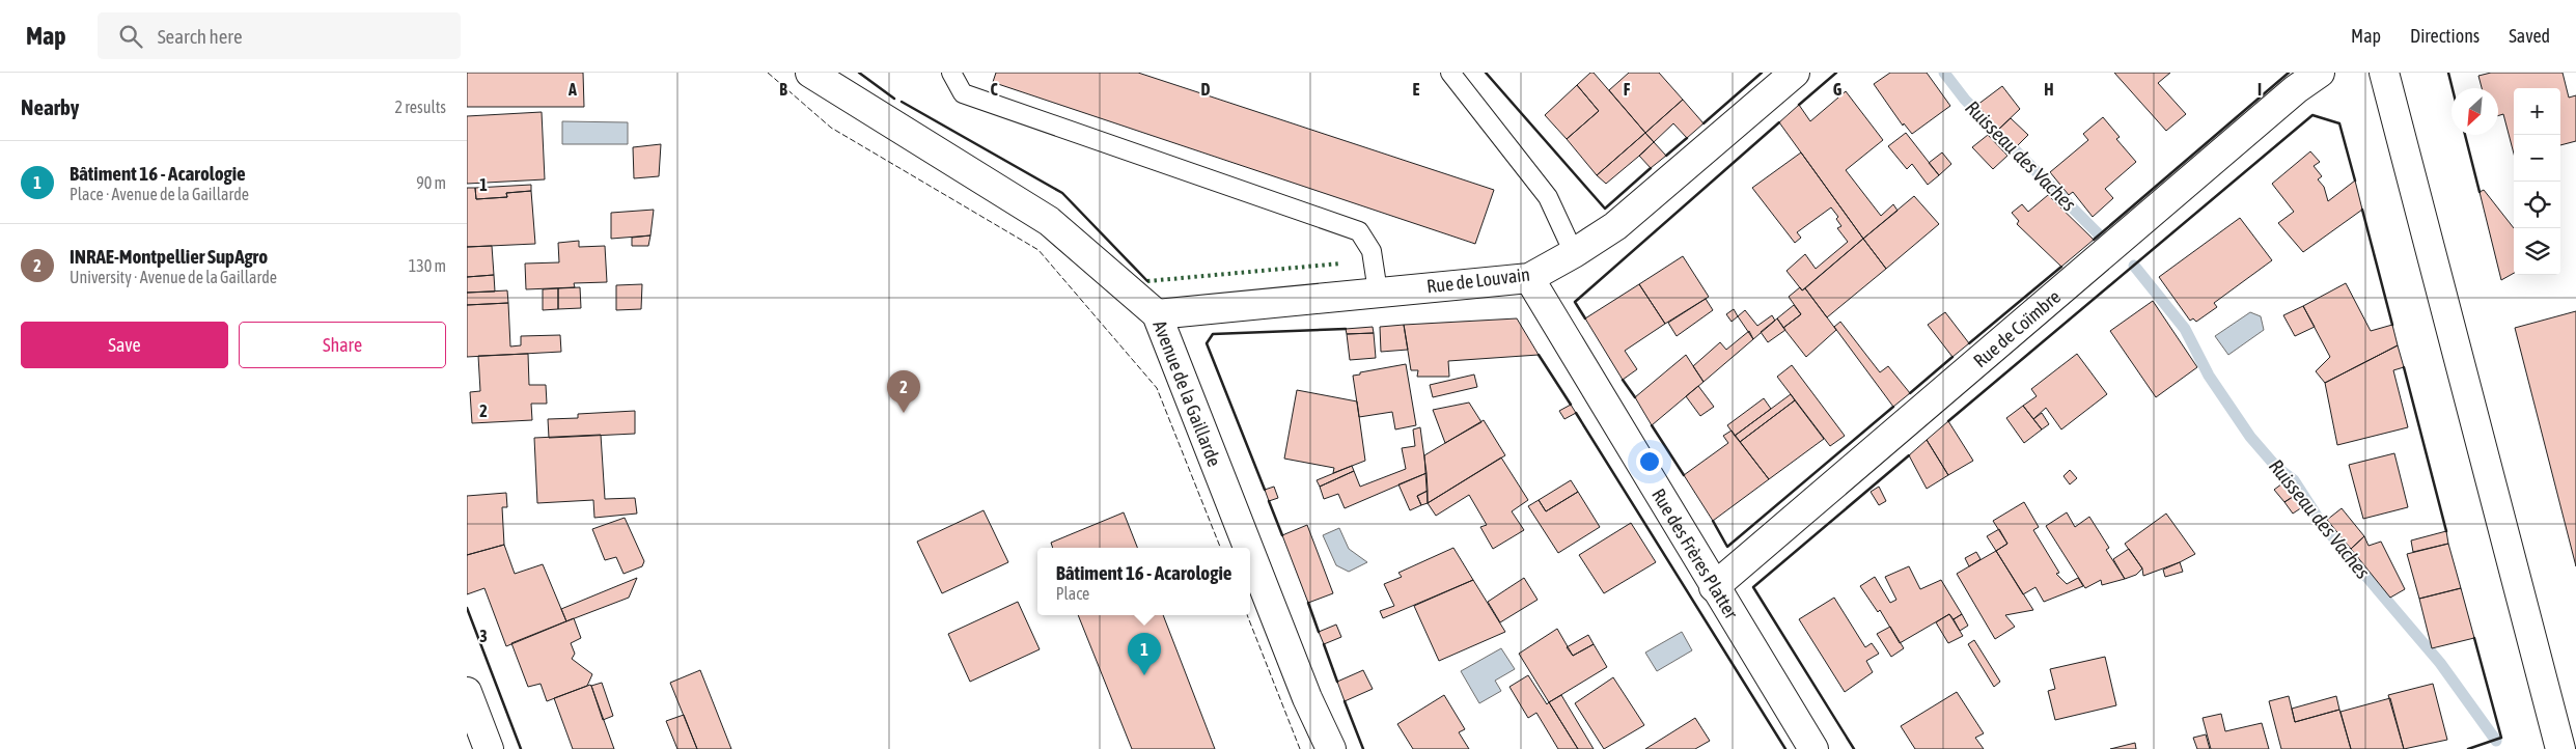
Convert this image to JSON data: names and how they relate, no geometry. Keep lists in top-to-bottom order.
{
  "streets": {
    "street": [
      "Rue de Louvain",
      "Rue de Coïmbre",
      "Avenue de la Gaillarde",
      "Rue des Frères Platter"
    ]
  },
  "crossings": [
    ["Rue de Louvain", "Avenue de la Gaillarde"],
    ["Rue de Louvain", "Rue des Frères Platter"],
    ["Rue de Coïmbre", "Rue des Frères Platter"]
  ],
  "water": ["Ruisseau des Vaches"],
  "north": "bottom left",
  "page": {
    "header": "Map",
    "search": "Search here",
    "nav": ["Map", "Directions", "Saved"],
    "heading": ["Nearby", "2 results"],
    "map_buttons": ["+", "−"],
    "list": [
      {
        "mark": "1",
        "name": "Bâtiment 16 - Acarologie",
        "note": "Place · Avenue de la Gaillarde",
        "value": "90 m"
      },
      {
        "mark": "2",
        "name": "INRAE-Montpellier SupAgro",
        "note": "University · Avenue de la Gaillarde",
        "value": "130 m"
      }
    ],
    "buttons": ["Save", "Share"],
    "pins": ["2", "1"],
    "popup": ["Bâtiment 16 - Acarologie", "Place"]
  },
  "grid": {
    "columns": [
      "A",
      "B",
      "C",
      "D",
      "E",
      "F",
      "G",
      "H",
      "I"
    ],
    "rows": ["1", "2", "3"]
  }
}
